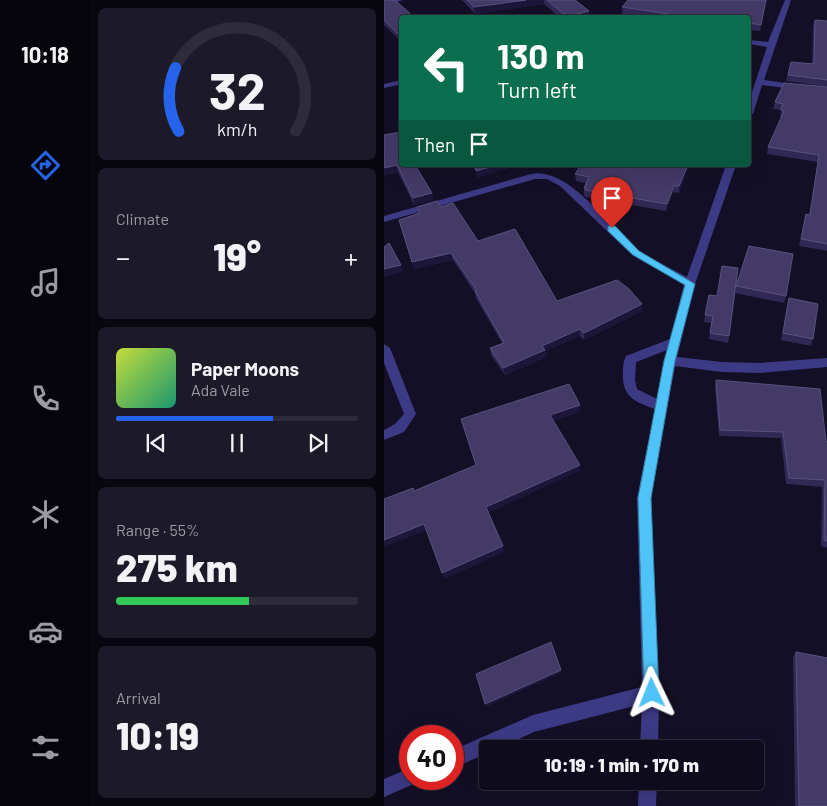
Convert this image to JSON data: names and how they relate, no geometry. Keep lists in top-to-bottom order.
{
  "page": {
    "tabs": "10:18",
    "turn": ["130 m", "Turn left"],
    "then": "Then",
    "tile": [
      "Climate",
      ["Range · 55%", "275 km"],
      ["Arrival", "10:19"]
    ],
    "heat": ["−", "19°", "+"],
    "song": ["Paper Moons", "Ada Vale"],
    "limit": "40",
    "trip": "10:19 · 1 min · 170 m",
    "gauge": ["32", "km/h"]
  }
}
